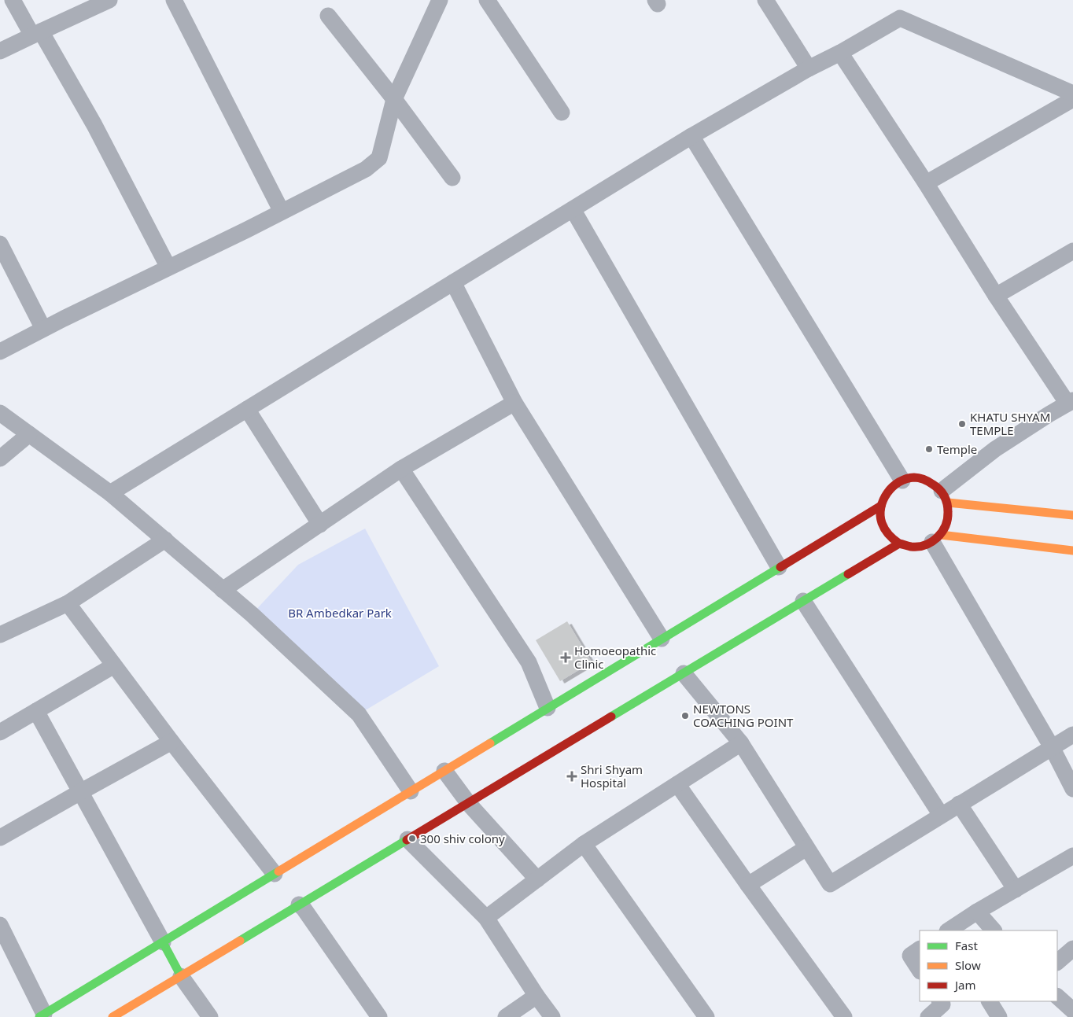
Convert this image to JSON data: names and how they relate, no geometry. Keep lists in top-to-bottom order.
{
  "parks": ["BR Ambedkar Park"],
  "places": {
    "other": [
      "KHATU SHYAM TEMPLE",
      "Temple",
      "NEWTONS COACHING POINT",
      "300 shiv colony"
    ],
    "health": ["Homoeopathic Clinic", "Shri Shyam Hospital"]
  },
  "legend": ["Fast", "Slow", "Jam"]
}
